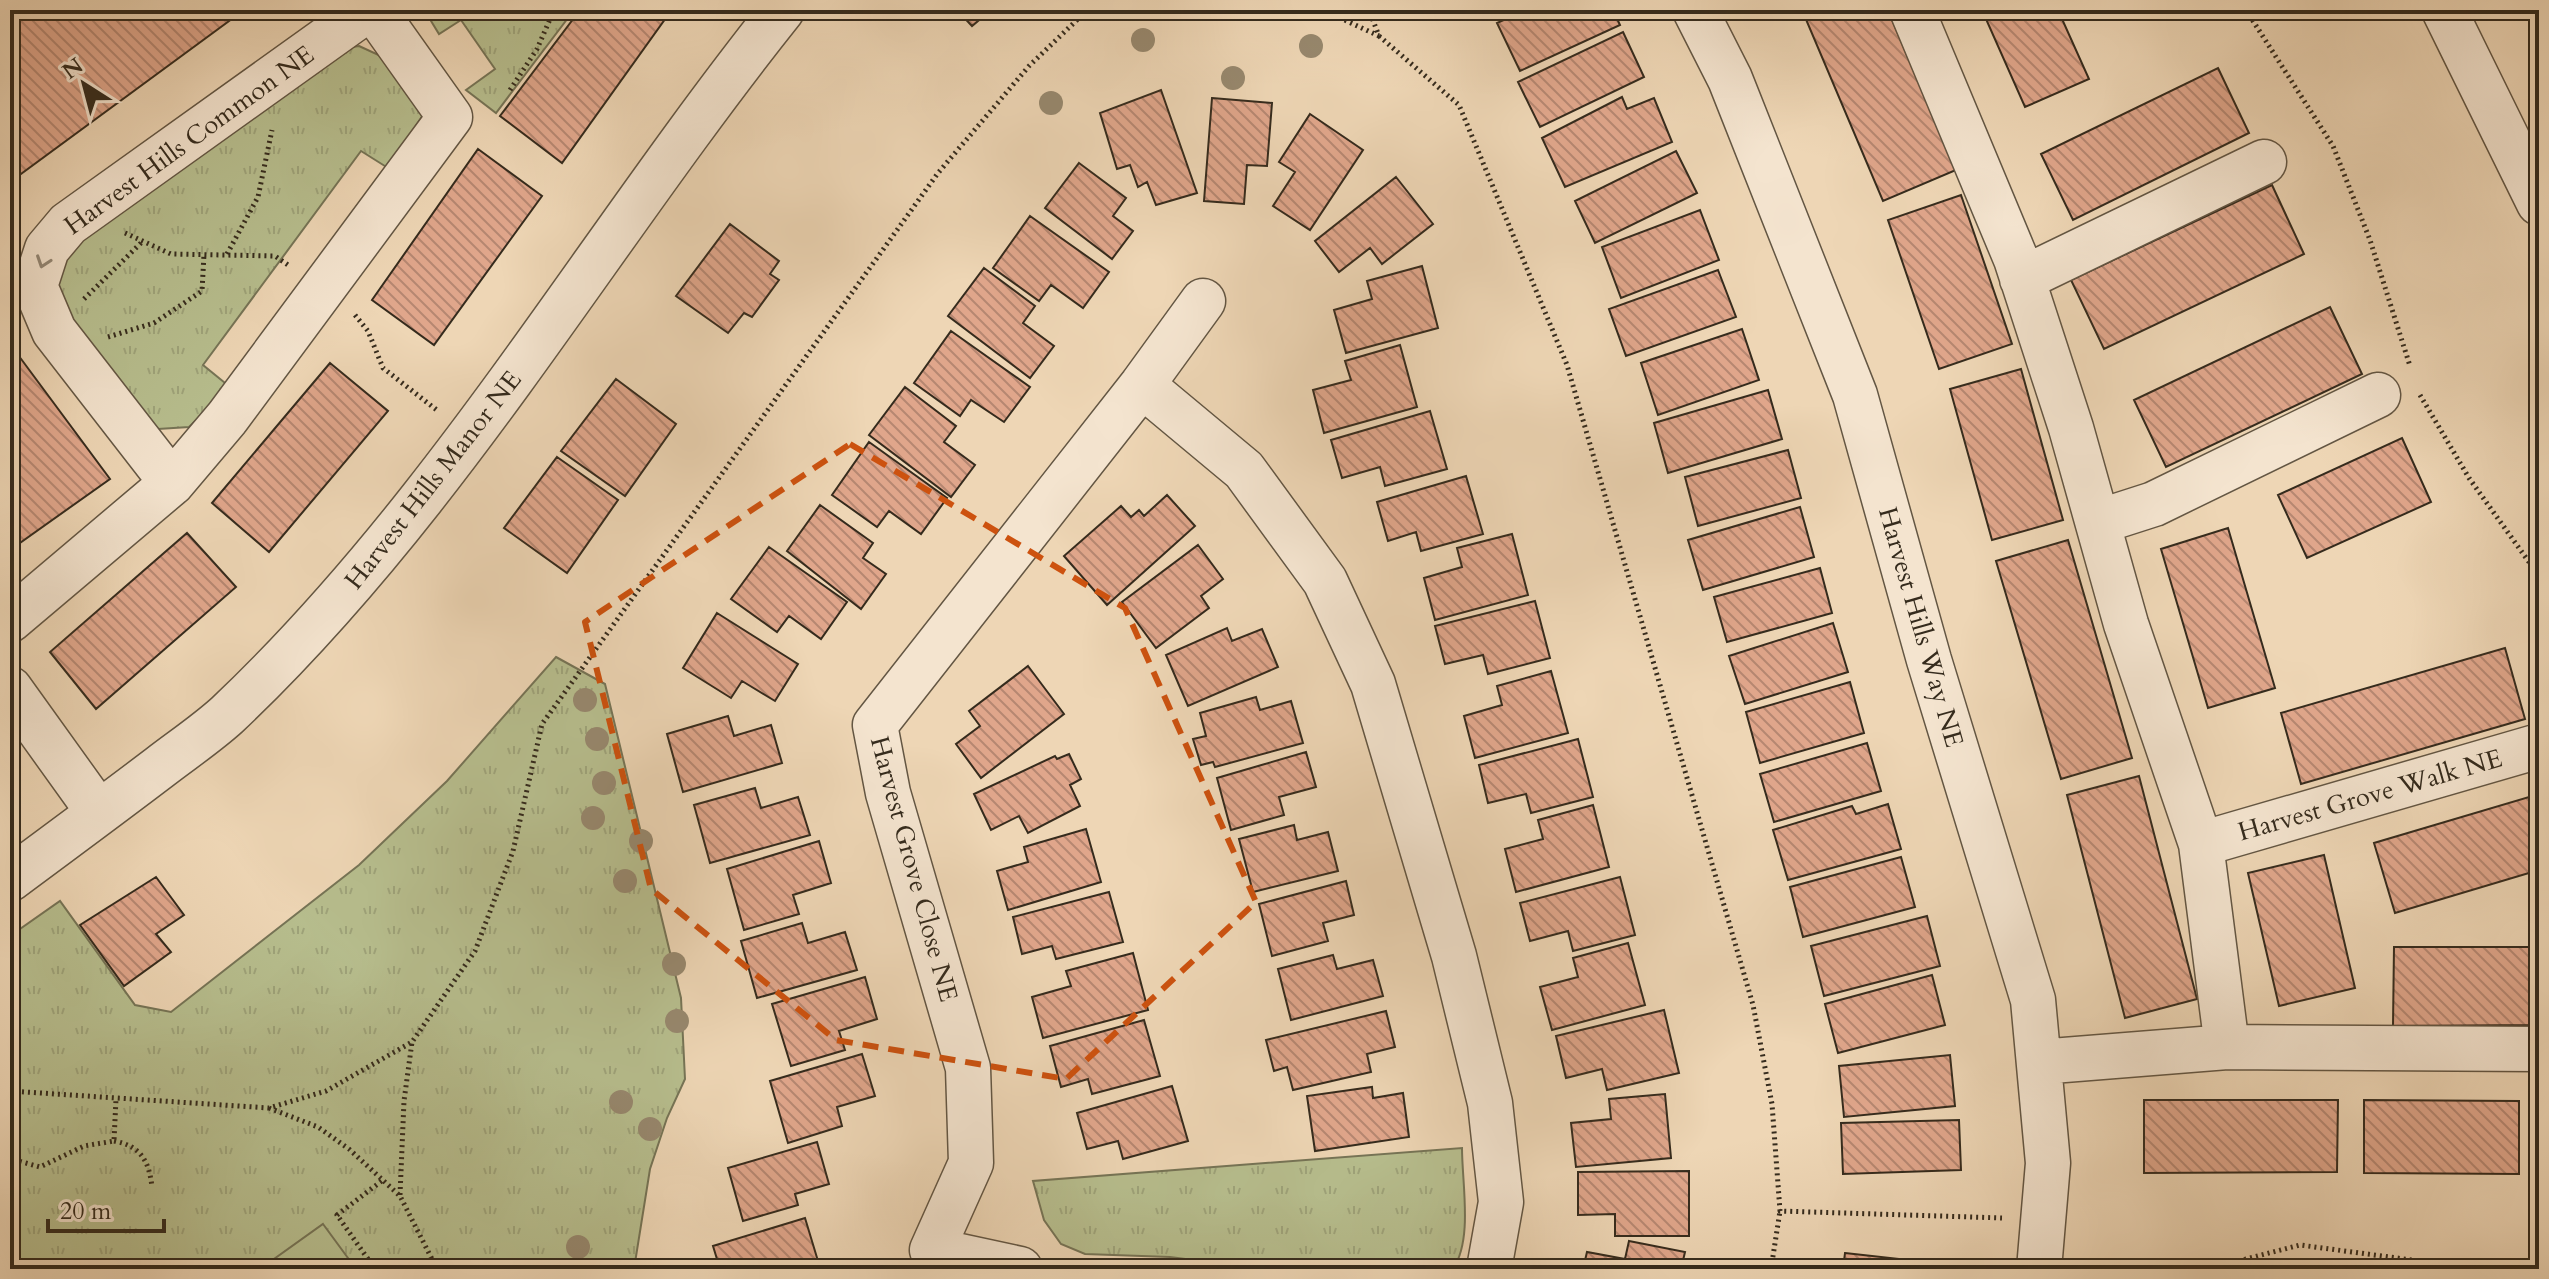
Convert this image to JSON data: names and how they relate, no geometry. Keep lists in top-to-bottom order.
{
  "streets": {
    "street": [
      "Harvest Hills Common NE",
      "Harvest Hills Manor NE",
      "Harvest Hills Way NE",
      "Harvest Grove Walk NE",
      "Harvest Grove Close NE"
    ]
  },
  "scale_bar": "20 m",
  "north": "top left"
}
